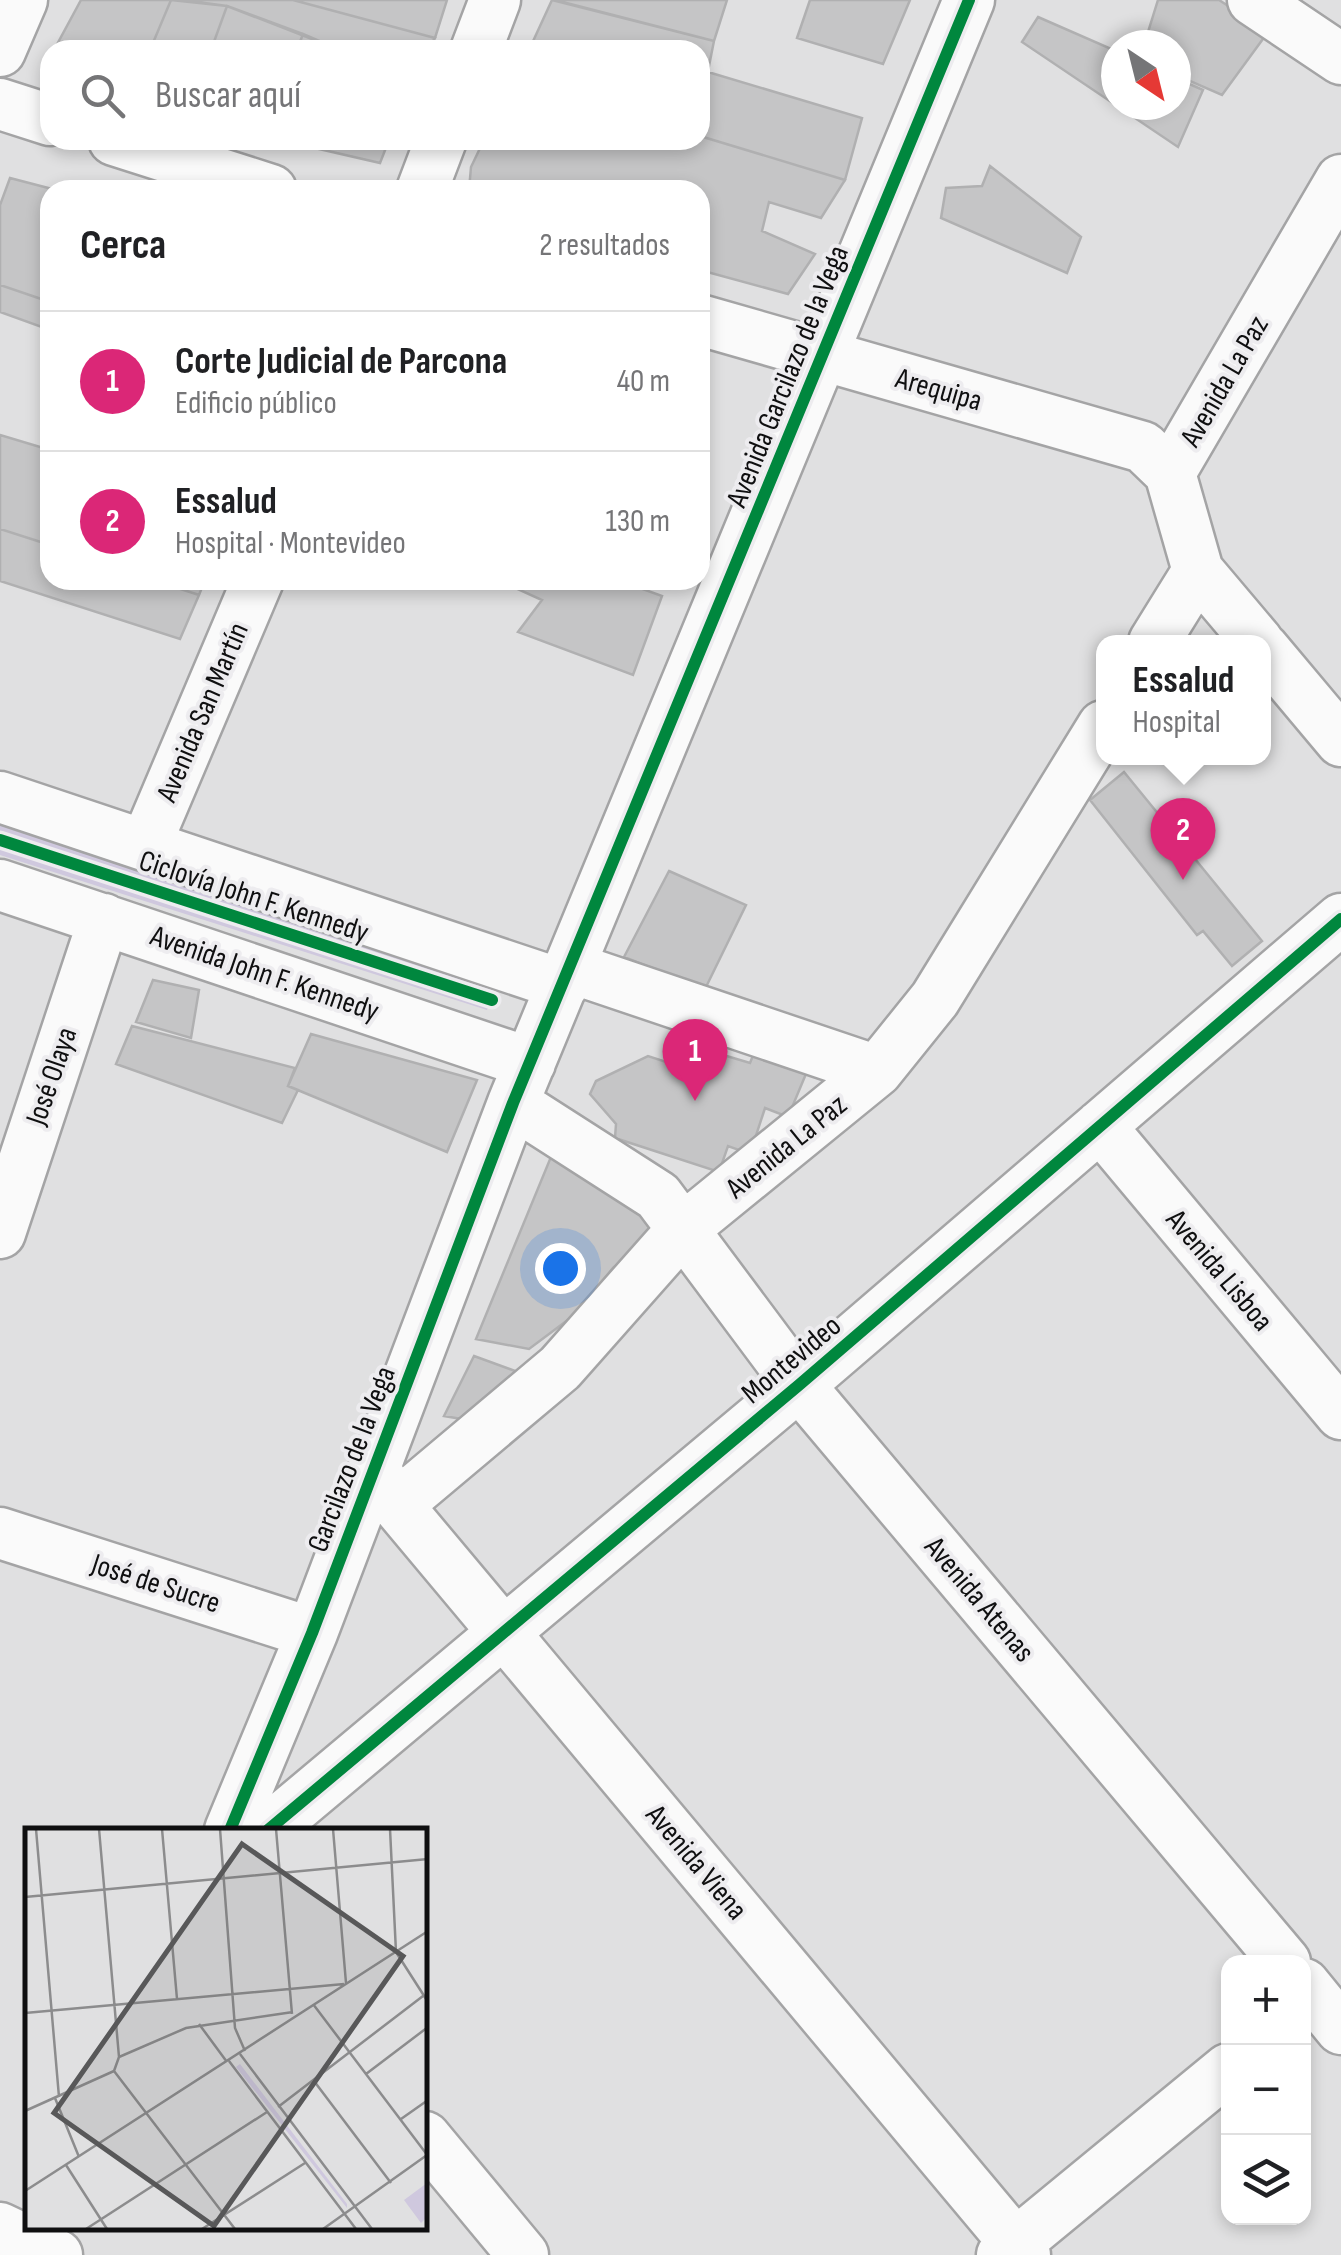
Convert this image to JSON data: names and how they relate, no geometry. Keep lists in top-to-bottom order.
{
  "streets": {
    "street": [
      "Avenida Garcilazo de la Vega",
      "Avenida La Paz",
      "Arequipa",
      "Avenida San Martín",
      "Avenida John F. Kennedy",
      "José Olaya",
      "Avenida Lisboa",
      "Montevideo",
      "Garcilazo de la Vega",
      "José de Sucre",
      "Avenida Atenas",
      "Avenida Viena"
    ],
    "cycle path": ["Ciclovía John F. Kennedy"]
  },
  "crossings": [
    ["Avenida Garcilazo de la Vega", "Arequipa"],
    ["Avenida Garcilazo de la Vega", "Avenida John F. Kennedy"],
    ["Avenida Garcilazo de la Vega", "Garcilazo de la Vega"],
    ["Avenida La Paz", "Arequipa"],
    ["Avenida La Paz", "Avenida John F. Kennedy"],
    ["Avenida La Paz", "Garcilazo de la Vega"],
    ["Avenida La Paz", "Avenida Atenas"],
    ["Avenida La Paz", "Avenida Viena"],
    ["Avenida John F. Kennedy", "José Olaya"],
    ["Avenida John F. Kennedy", "Garcilazo de la Vega"],
    ["Avenida John F. Kennedy", "Avenida Atenas"],
    ["Avenida Lisboa", "Montevideo"],
    ["Montevideo", "Avenida Atenas"],
    ["Montevideo", "Avenida Viena"],
    ["Garcilazo de la Vega", "José de Sucre"],
    ["Garcilazo de la Vega", "Avenida Viena"]
  ],
  "north": "bottom right",
  "page": {
    "search": "Buscar aquí",
    "heading": ["Cerca", "2 resultados"],
    "list": [
      {
        "mark": "1",
        "name": "Corte Judicial de Parcona",
        "note": "Edificio público",
        "value": "40 m"
      },
      {
        "mark": "2",
        "name": "Essalud",
        "note": "Hospital · Montevideo",
        "value": "130 m"
      }
    ],
    "popup": ["Essalud", "Hospital"],
    "pins": ["2", "1"],
    "map_buttons": ["+", "−"]
  }
}
